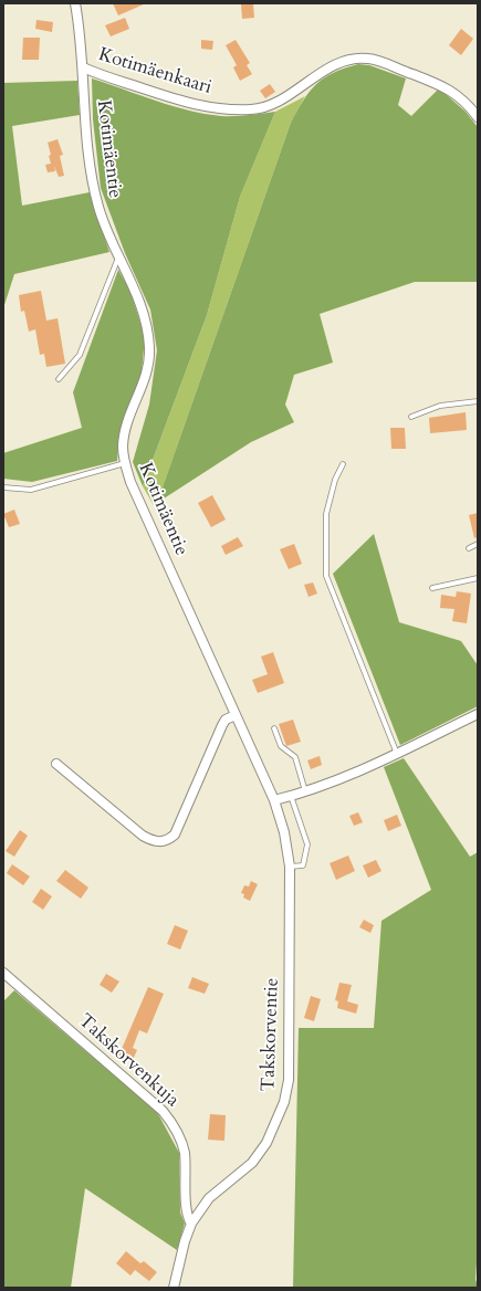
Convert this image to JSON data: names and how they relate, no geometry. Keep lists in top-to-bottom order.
{
  "streets": {
    "street": [
      "Kotimäenkaari",
      "Kotimäentie",
      "Takskorventie",
      "Takskorvenkuja"
    ]
  },
  "crossings": [
    ["Kotimäenkaari", "Kotimäentie"],
    ["Kotimäentie", "Takskorventie"],
    ["Takskorventie", "Takskorvenkuja"]
  ]
}
